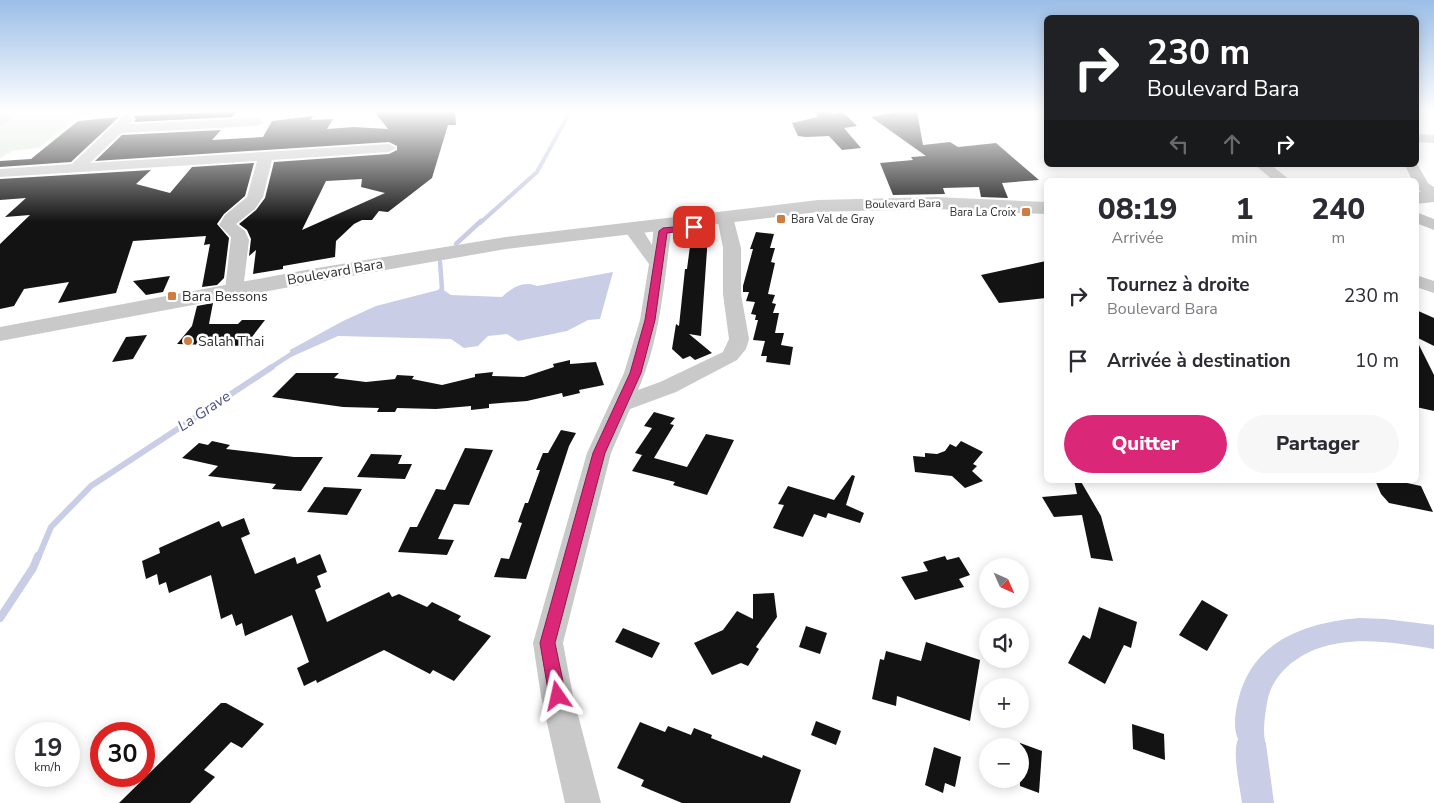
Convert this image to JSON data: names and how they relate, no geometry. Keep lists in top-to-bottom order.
{
  "streets": {
    "street": ["Boulevard Bara"]
  },
  "water": ["La Grave"],
  "places": {
    "transit": ["Bara La Croix", "Bara Val de Gray", "Bara Bessons"],
    "other": ["Salah Thai"]
  },
  "north": "bottom right",
  "page": {
    "turn": ["230 m", "Boulevard Bara"],
    "eta": [
      "08:19",
      "Arrivée",
      "1",
      "min",
      "240",
      "m"
    ],
    "list": [
      {
        "name": "Tournez à droite",
        "note": "Boulevard Bara",
        "value": "230 m"
      },
      {
        "name": "Arrivée à destination",
        "value": "10 m"
      }
    ],
    "buttons": ["Quitter", "Partager"],
    "map_buttons": ["+", "−"],
    "speed": "19 km/h",
    "limit": "30"
  }
}
